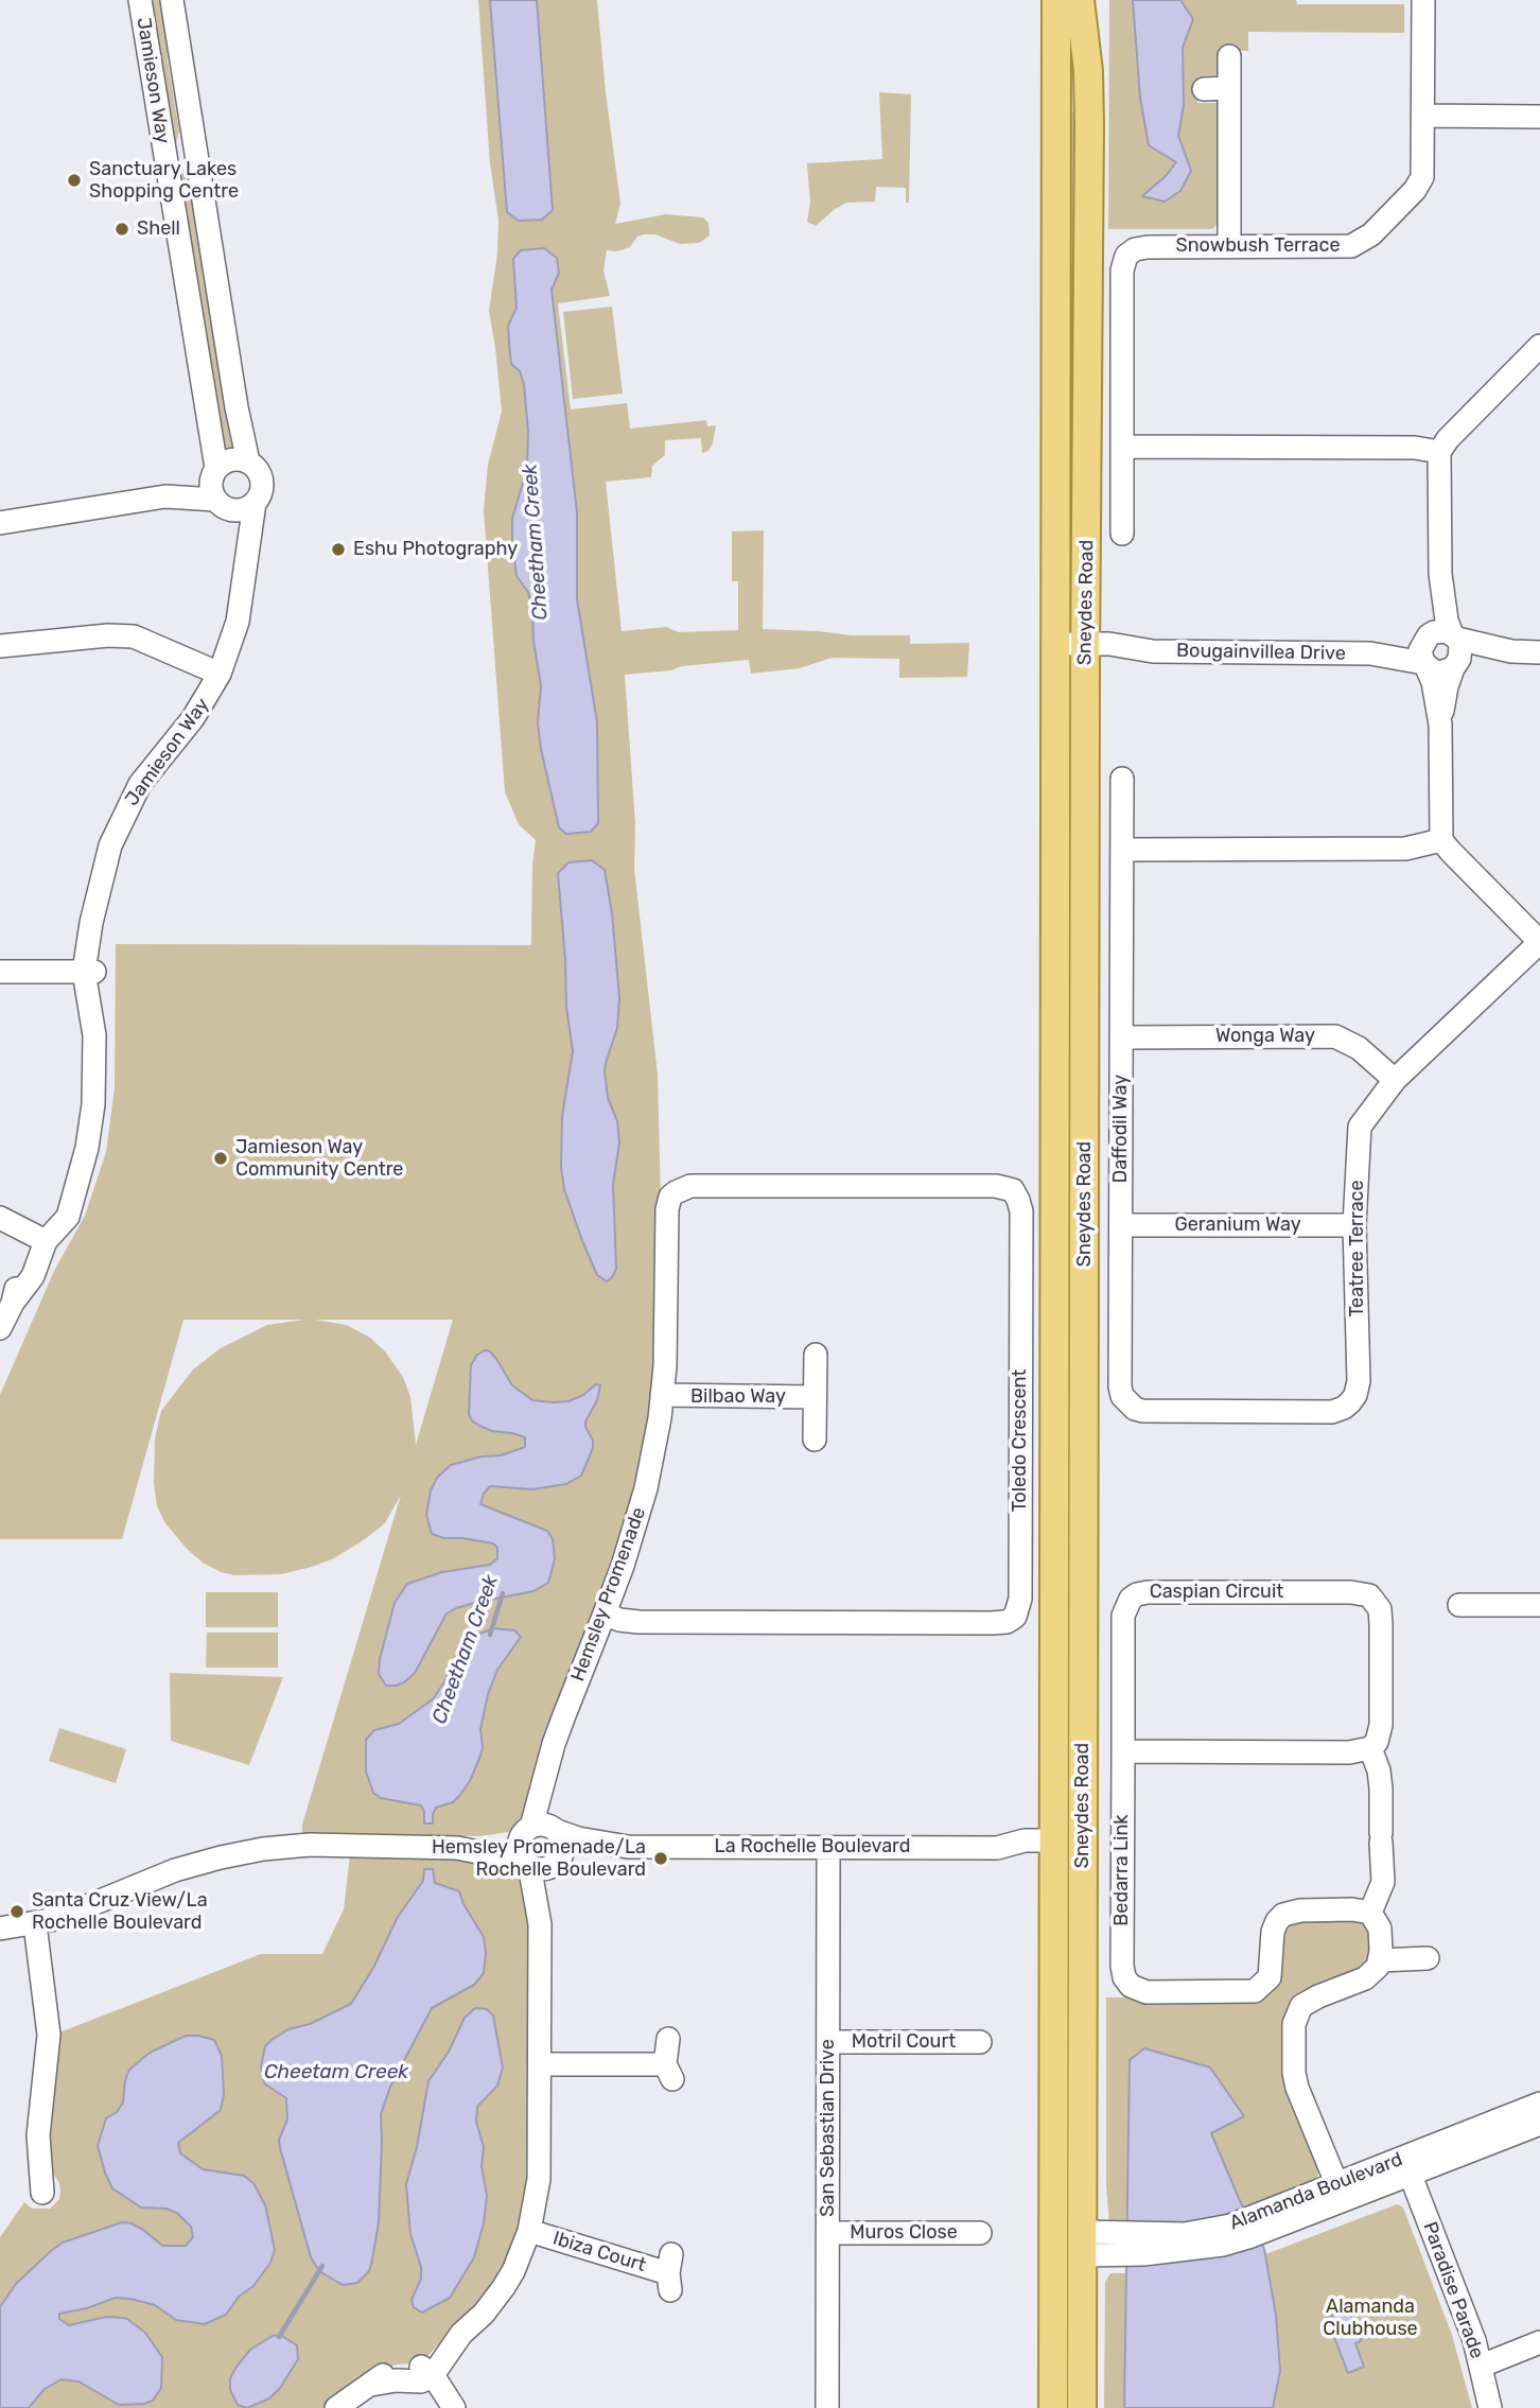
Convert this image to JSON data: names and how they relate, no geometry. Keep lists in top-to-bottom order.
{
  "streets": {
    "main road": ["Sneydes Road"],
    "street": [
      "Jamieson Way",
      "Snowbush Terrace",
      "Bougainvillea Drive",
      "Wonga Way",
      "Daffodil Way",
      "Geranium Way",
      "Teatree Terrace",
      "Bilbao Way",
      "Toledo Crescent",
      "Caspian Circuit",
      "Hemsley Promenade",
      "La Rochelle Boulevard",
      "Bedarra Link",
      "Motril Court",
      "San Sebastian Drive",
      "Alamanda Boulevard",
      "Muros Close",
      "Ibiza Court",
      "Paradise Parade"
    ]
  },
  "crossings": [
    ["Sneydes Road", "Bougainvillea Drive"],
    ["Sneydes Road", "La Rochelle Boulevard"],
    ["Sneydes Road", "Alamanda Boulevard"],
    ["Wonga Way", "Daffodil Way"],
    ["Wonga Way", "Teatree Terrace"],
    ["Daffodil Way", "Geranium Way"],
    ["Daffodil Way", "Teatree Terrace"],
    ["Geranium Way", "Teatree Terrace"],
    ["Bilbao Way", "Hemsley Promenade"],
    ["Toledo Crescent", "Hemsley Promenade"],
    ["Caspian Circuit", "Bedarra Link"],
    ["Hemsley Promenade", "La Rochelle Boulevard"],
    ["La Rochelle Boulevard", "San Sebastian Drive"],
    ["Motril Court", "San Sebastian Drive"],
    ["San Sebastian Drive", "Muros Close"],
    ["Alamanda Boulevard", "Paradise Parade"]
  ],
  "water": ["Cheetham Creek", "Cheetam Creek"],
  "parks": ["Alamanda Clubhouse"],
  "places": [
    "Sanctuary Lakes Shopping Centre",
    "Shell",
    "Eshu Photography",
    "Jamieson Way Community Centre",
    "Hemsley Promenade/La Rochelle Boulevard",
    "Santa Cruz View/La Rochelle Boulevard"
  ]
}
